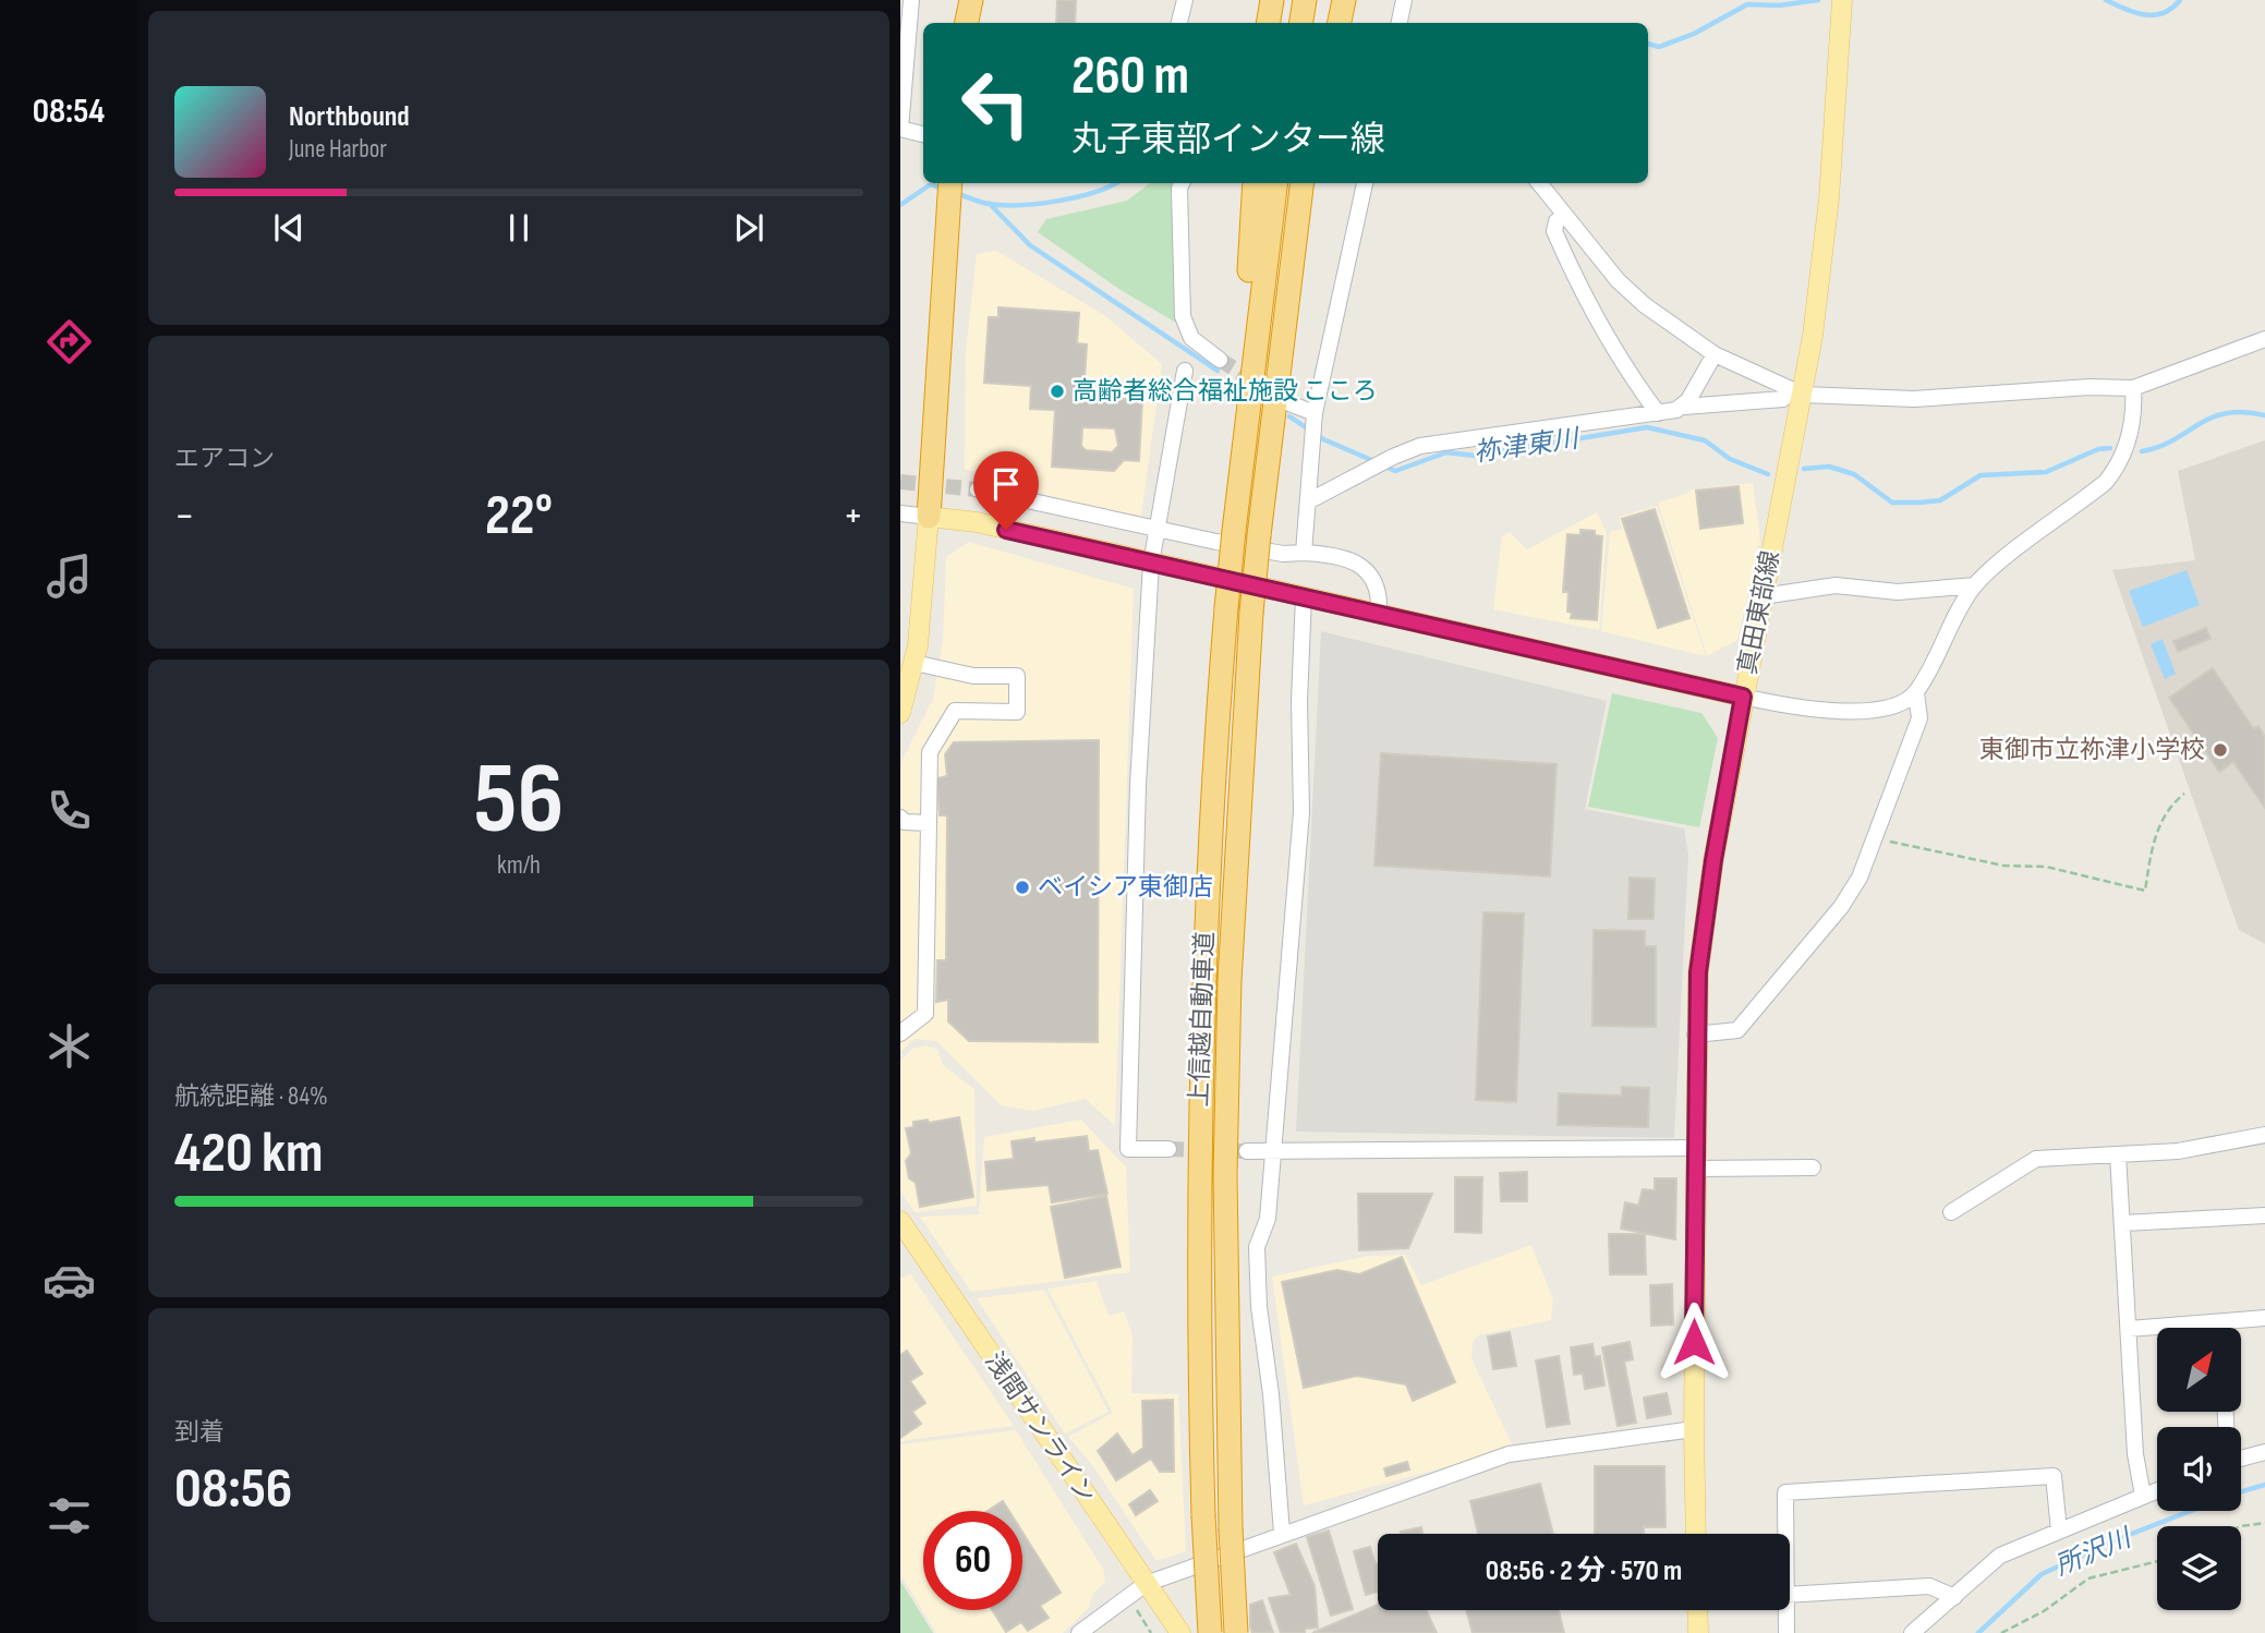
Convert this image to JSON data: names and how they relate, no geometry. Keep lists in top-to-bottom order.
{
  "streets": {
    "highway": ["上信越自動車道"],
    "main road": ["真田東部線", "浅間サンライン"]
  },
  "water": ["祢津東川", "所沢川"],
  "places": ["高齢者総合福祉施設 こころ", "東御市立祢津小学校", "ベイシア東御店"],
  "north": "top right",
  "page": {
    "tabs": "08:54",
    "turn": ["260 m", "丸子東部インター線"],
    "song": ["Northbound", "June Harbor"],
    "tile": [
      "エアコン",
      ["56", "km/h"],
      ["航続距離 · 84%", "420 km"],
      ["到着", "08:56"]
    ],
    "heat": ["−", "22°", "+"],
    "limit": "60",
    "trip": "08:56 · 2 分 · 570 m"
  }
}
